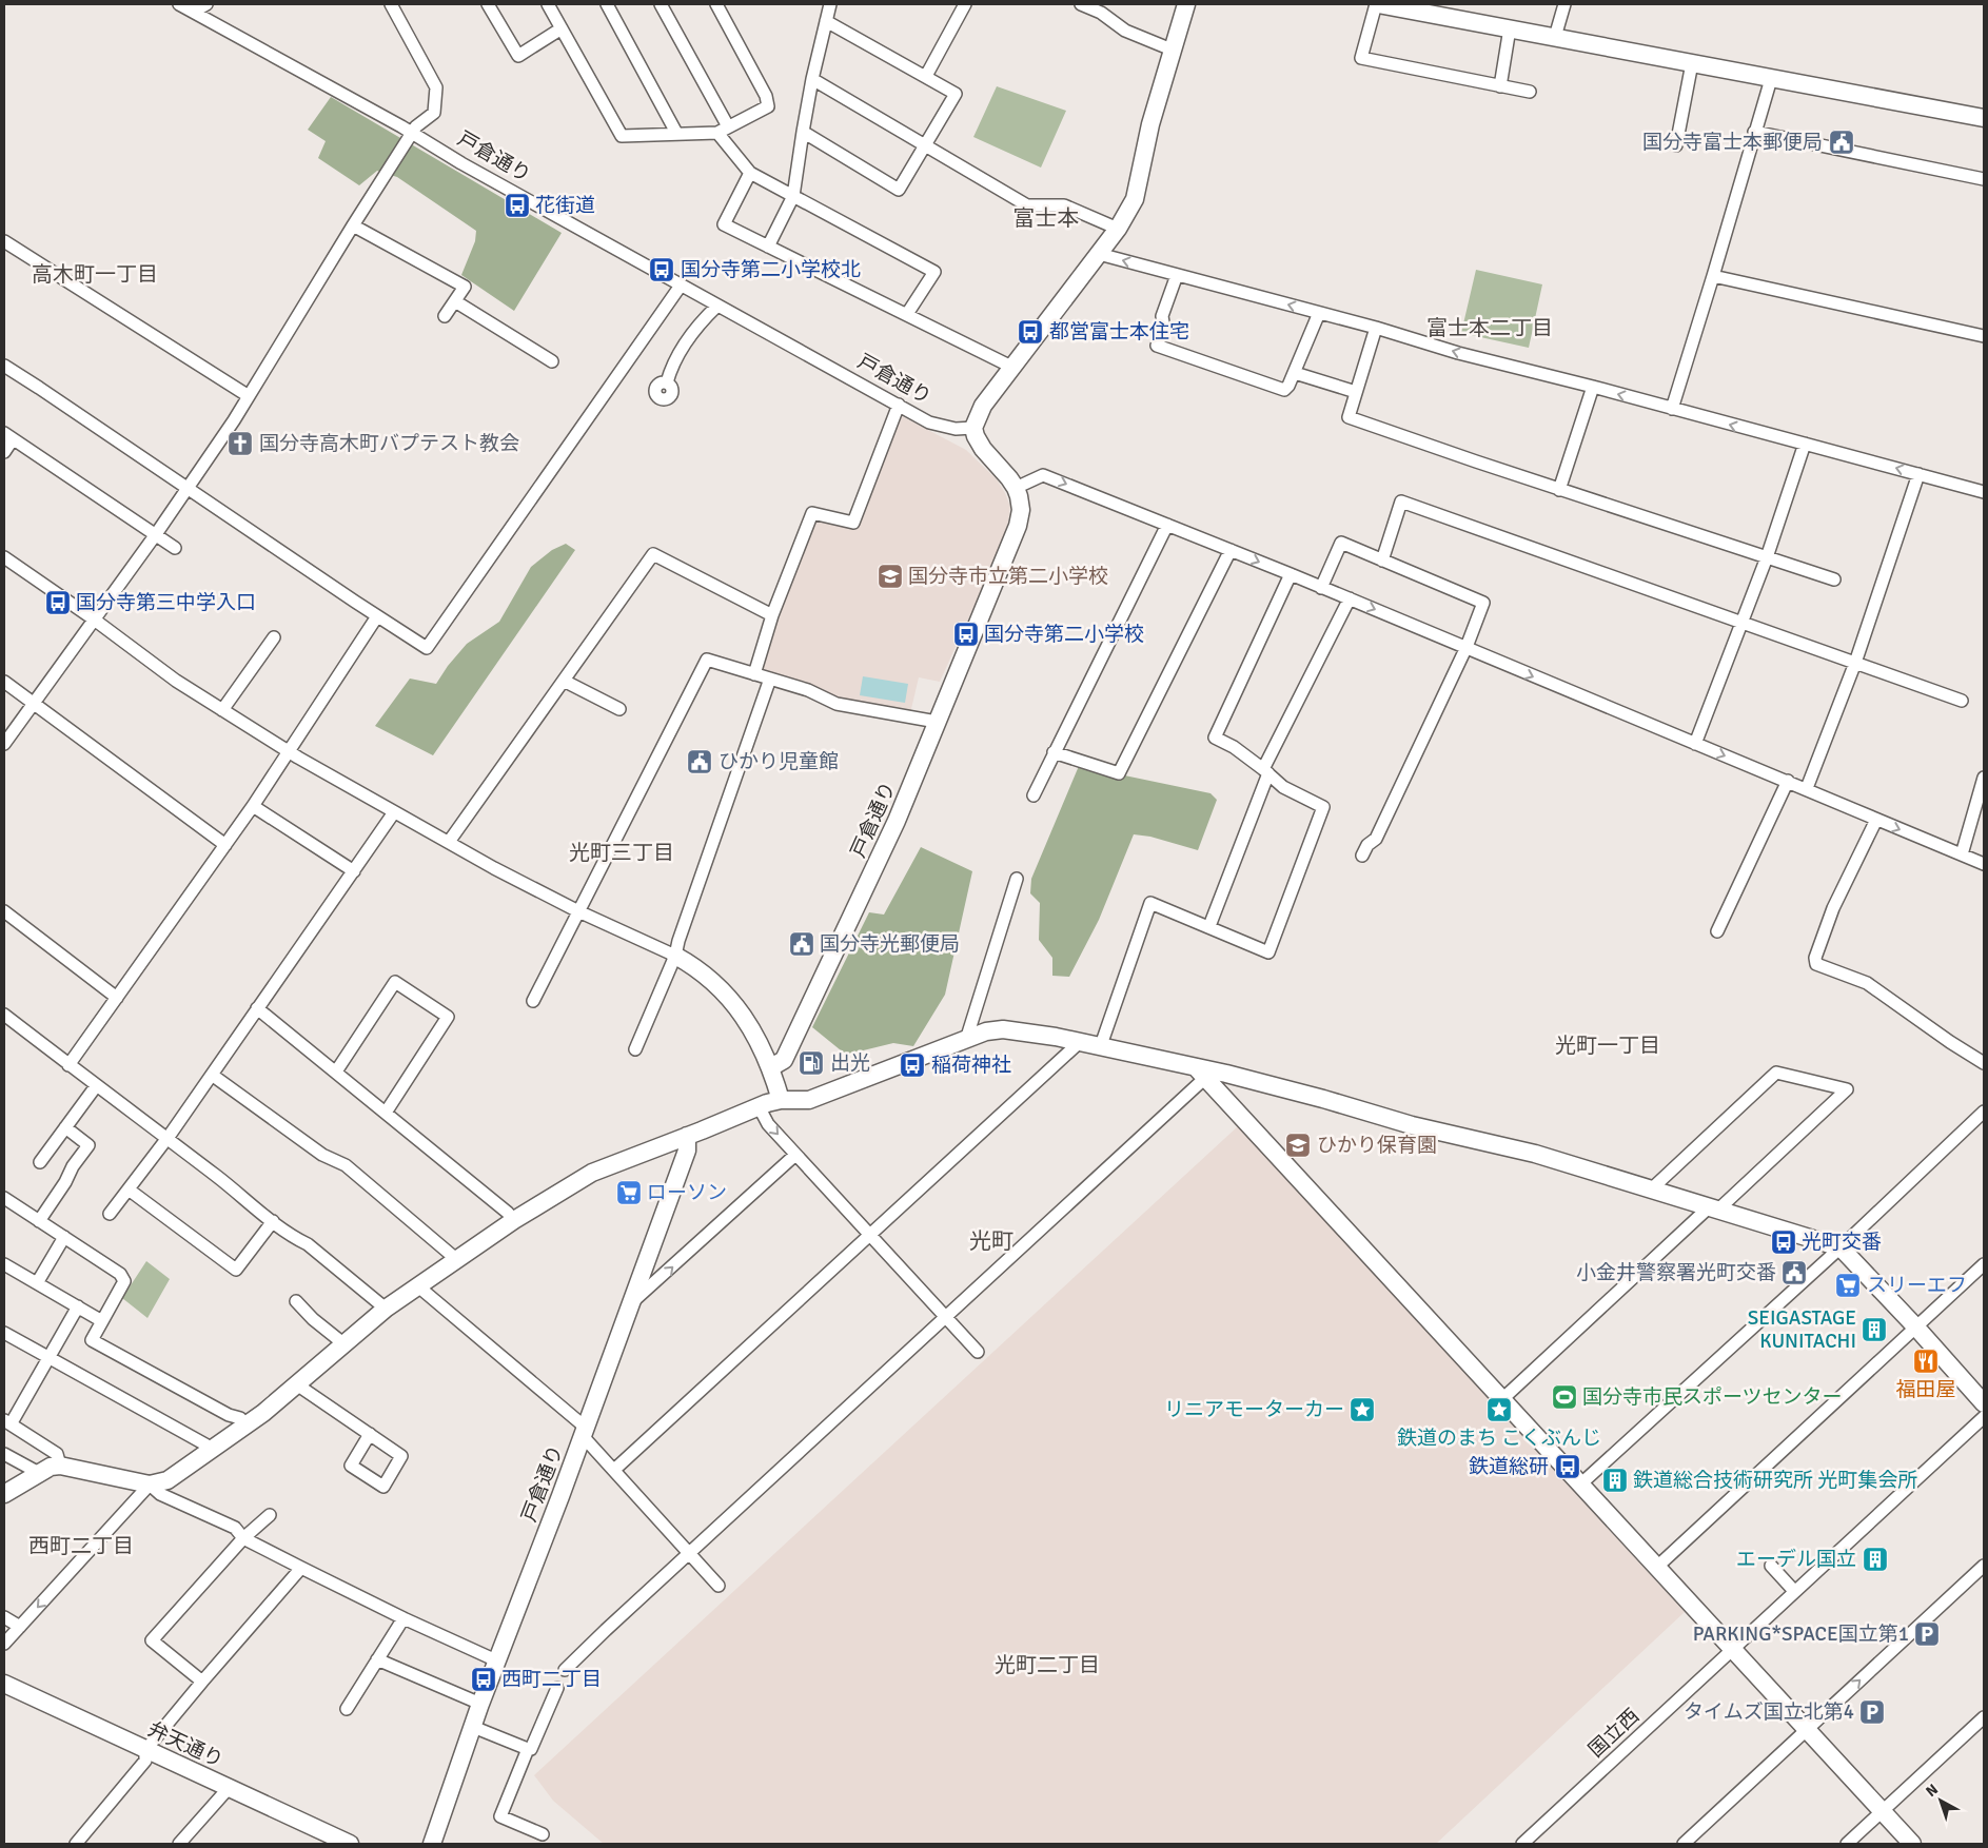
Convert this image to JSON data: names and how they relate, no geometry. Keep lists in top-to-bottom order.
{
  "streets": {
    "street": ["戸倉通り", "国立西", "弁天通り"]
  },
  "districts": [
    "富士本",
    "高木町一丁目",
    "富士本二丁目",
    "光町三丁目",
    "光町一丁目",
    "光町",
    "西町二丁目",
    "光町二丁目"
  ],
  "places": {
    "public building": [
      "国分寺富士本郵便局",
      "ひかり児童館",
      "国分寺光郵便局",
      "小金井警察署光町交番"
    ],
    "bus stop": [
      "花街道",
      "国分寺第二小学校北",
      "都営富士本住宅",
      "国分寺第三中学入口",
      "国分寺第二小学校",
      "稲荷神社",
      "光町交番",
      "鉄道総研",
      "西町二丁目"
    ],
    "church": ["国分寺高木町バプテスト教会"],
    "school or university": ["国分寺市立第二小学校", "ひかり保育園"],
    "fuel station": ["出光"],
    "supermarket": ["ローソン", "スリーエフ"],
    "building": ["SEIGASTAGE KUNITACHI", "鉄道総合技術研究所 光町集会所", "エーデル国立"],
    "restaurant": ["福田屋"],
    "sports": ["国分寺市民スポーツセンター"],
    "place": ["リニアモーターカー", "鉄道のまち こくぶんじ"],
    "parking": ["PARKING*SPACE国立第1", "タイムズ国立北第4"]
  },
  "north": "top left"
}
